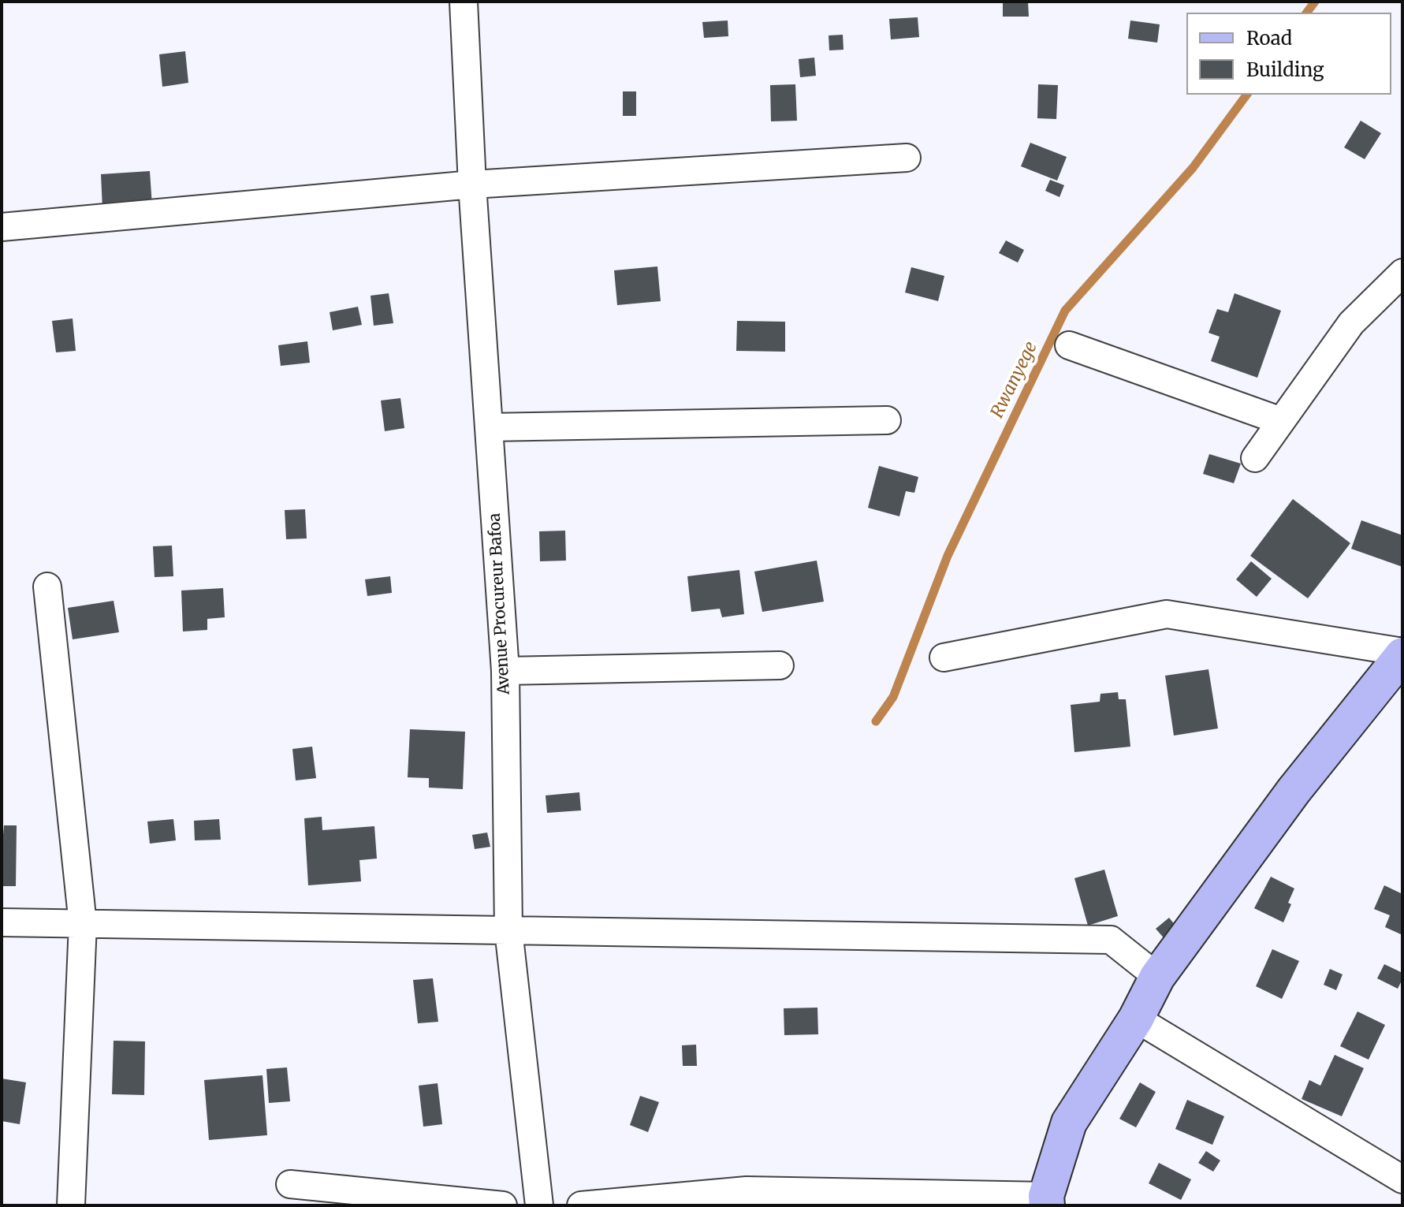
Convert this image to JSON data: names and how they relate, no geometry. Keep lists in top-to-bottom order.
{
  "streets": {
    "street": ["Avenue Procureur Bafoa"]
  },
  "water": ["Rwanyege"],
  "legend": ["Road", "Building"]
}
